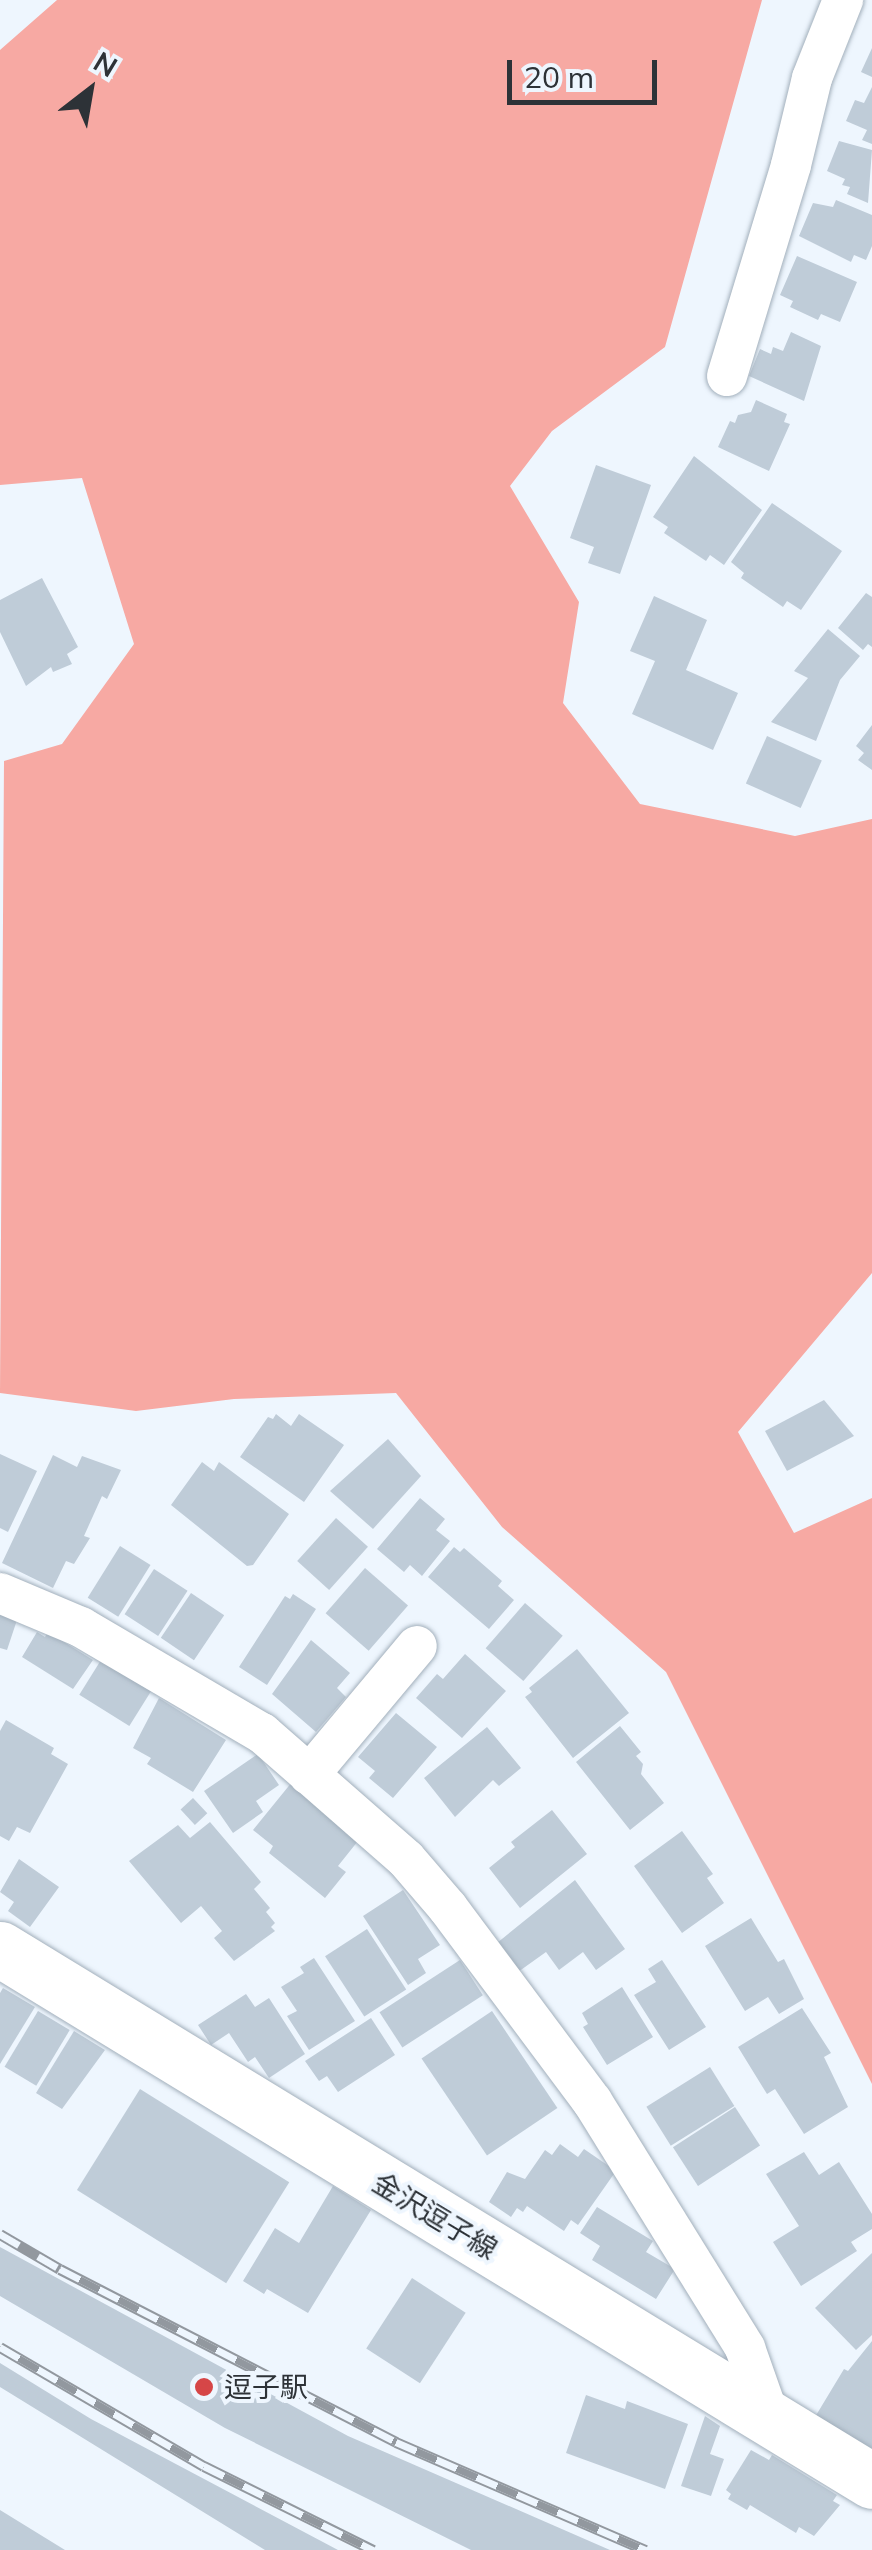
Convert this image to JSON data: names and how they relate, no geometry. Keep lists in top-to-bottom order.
{
  "streets": {
    "main road": ["金沢逗子線"]
  },
  "places": ["逗子駅"],
  "scale_bar": "20 m",
  "north": "top right"
}
